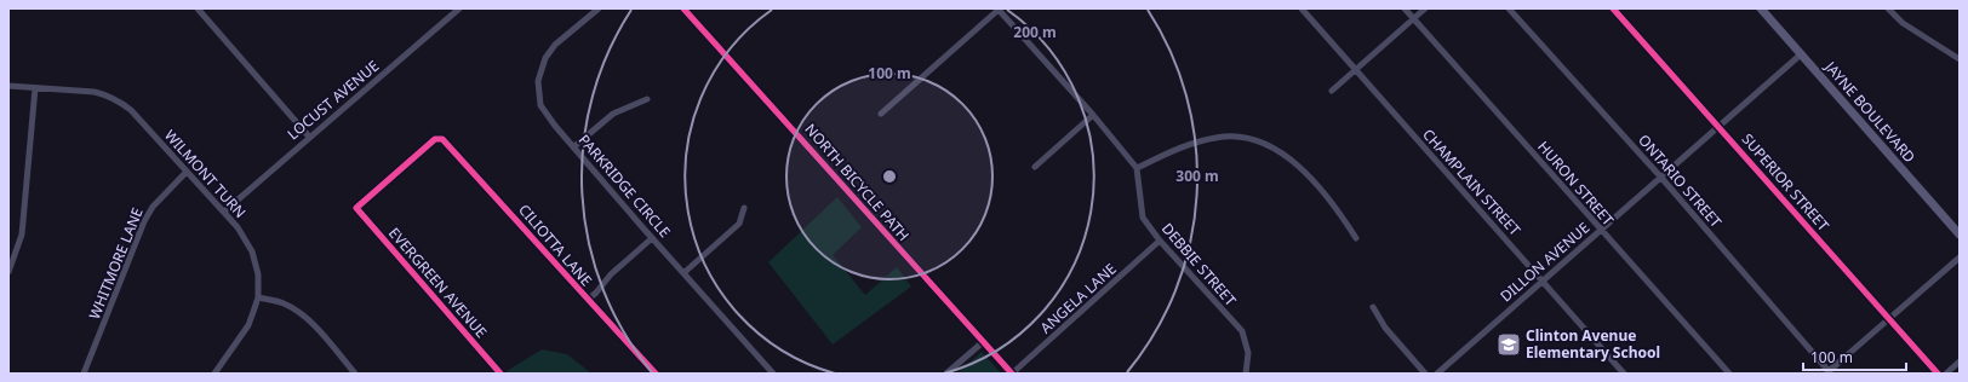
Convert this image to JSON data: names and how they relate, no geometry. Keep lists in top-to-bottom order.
{
  "streets": {
    "street": [
      "LOCUST AVENUE",
      "JAYNE BOULEVARD",
      "WILMONT TURN",
      "ONTARIO STREET",
      "NORTH BICYCLE PATH",
      "CHAMPLAIN STREET",
      "SUPERIOR STREET",
      "HURON STREET",
      "PARKRIDGE CIRCLE",
      "CILIOTTA LANE",
      "DILLON AVENUE",
      "WHITMORE LANE",
      "DEBBIE STREET",
      "EVERGREEN AVENUE",
      "ANGELA LANE"
    ]
  },
  "crossings": [
    ["LOCUST AVENUE", "WILMONT TURN"],
    ["JAYNE BOULEVARD", "DILLON AVENUE"],
    ["WILMONT TURN", "WHITMORE LANE"],
    ["ONTARIO STREET", "DILLON AVENUE"],
    ["NORTH BICYCLE PATH", "ANGELA LANE"],
    ["CHAMPLAIN STREET", "DILLON AVENUE"],
    ["SUPERIOR STREET", "DILLON AVENUE"],
    ["HURON STREET", "DILLON AVENUE"],
    ["CILIOTTA LANE", "EVERGREEN AVENUE"],
    ["DEBBIE STREET", "ANGELA LANE"]
  ],
  "places": {
    "school or university": ["Clinton Avenue Elementary School"]
  },
  "scale_bar": "100 m",
  "rings": ["200 m", "100 m", "300 m"]
}
